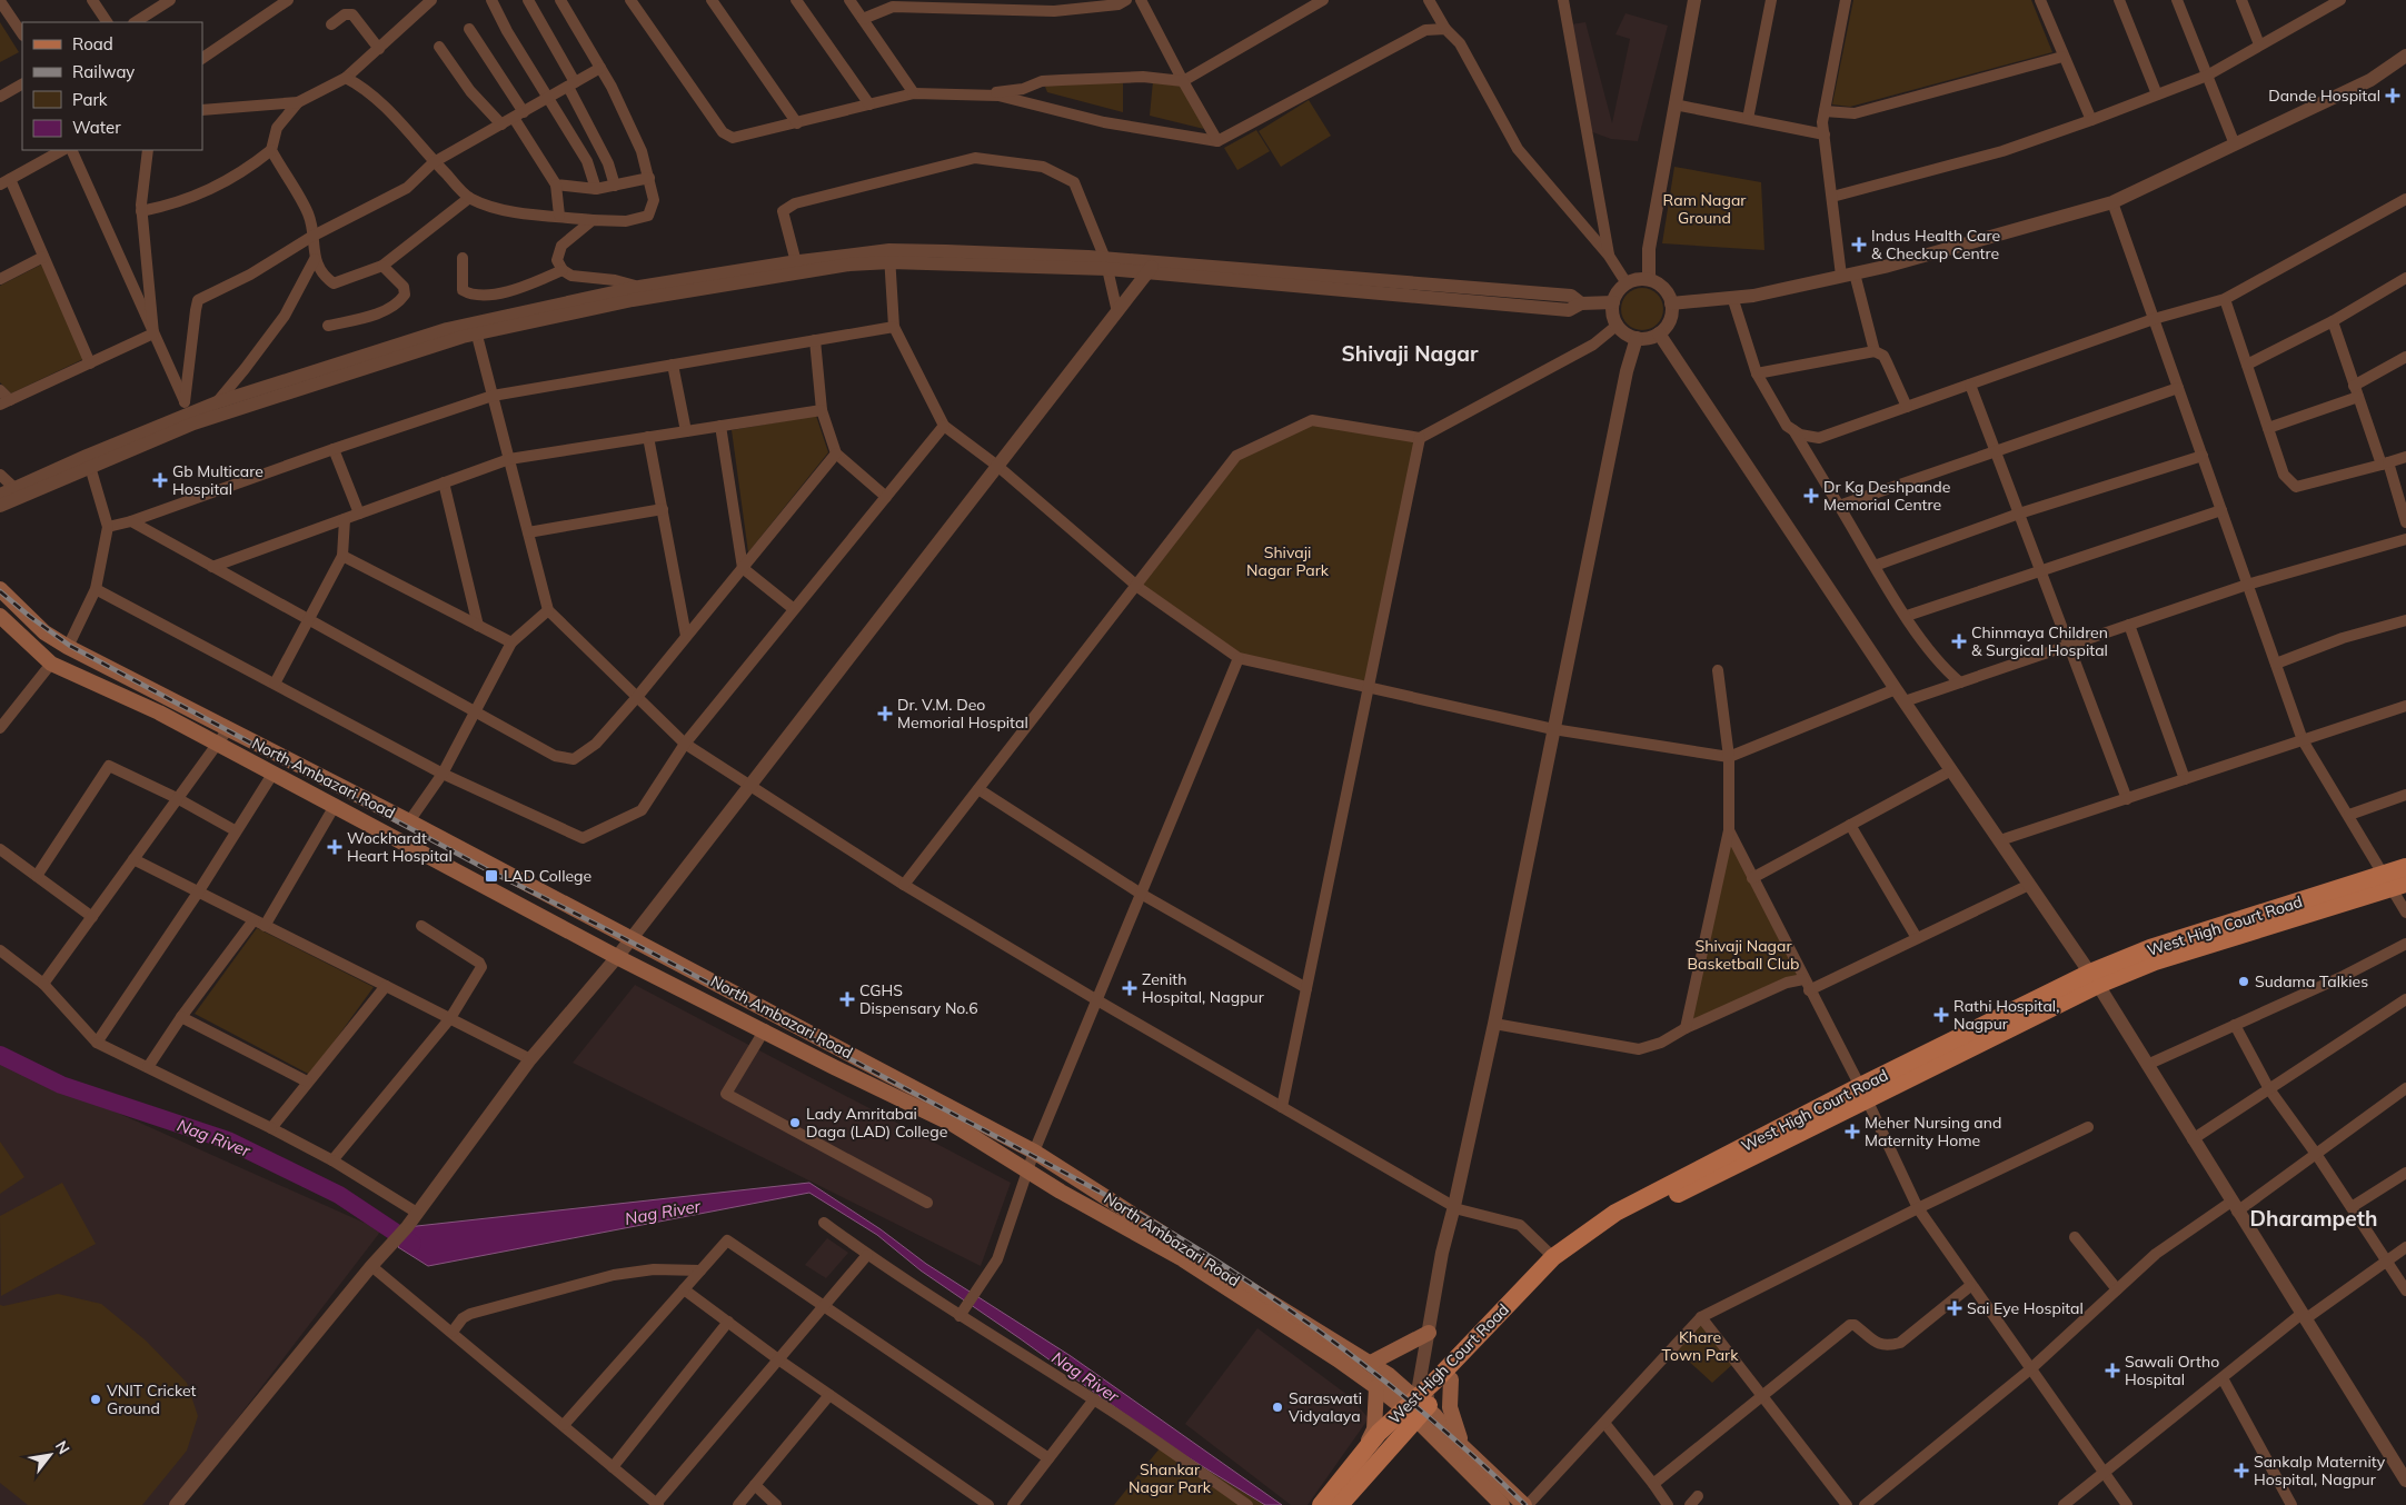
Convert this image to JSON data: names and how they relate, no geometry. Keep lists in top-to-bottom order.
{
  "streets": {
    "main road": ["North Ambazari Road", "West High Court Road"]
  },
  "crossings": [
    ["North Ambazari Road", "West High Court Road"]
  ],
  "districts": ["Shivaji Nagar", "Dharampeth"],
  "water": ["Nag River"],
  "parks": [
    "Ram Nagar Ground",
    "Shivaji Nagar Park",
    "Shivaji Nagar Basketball Club",
    "Khare Town Park",
    "Shankar Nagar Park"
  ],
  "places": {
    "health": [
      "Dande Hospital",
      "Indus Health Care & Checkup Centre",
      "Gb Multicare Hospital",
      "Dr Kg Deshpande Memorial Centre",
      "Chinmaya Children & Surgical Hospital",
      "Dr. V.M. Deo Memorial Hospital",
      "Wockhardt Heart Hospital",
      "Zenith Hospital, Nagpur",
      "CGHS Dispensary No.6",
      "Rathi Hospital, Nagpur",
      "Meher Nursing and Maternity Home",
      "Sai Eye Hospital",
      "Sawali Ortho Hospital",
      "Sankalp Maternity Hospital, Nagpur"
    ],
    "transit": ["LAD College"],
    "other": [
      "Sudama Talkies",
      "Lady Amritabai Daga (LAD) College",
      "VNIT Cricket Ground",
      "Saraswati Vidyalaya"
    ]
  },
  "legend": [
    "Road",
    "Railway",
    "Park",
    "Water"
  ],
  "north": "top right"
}
